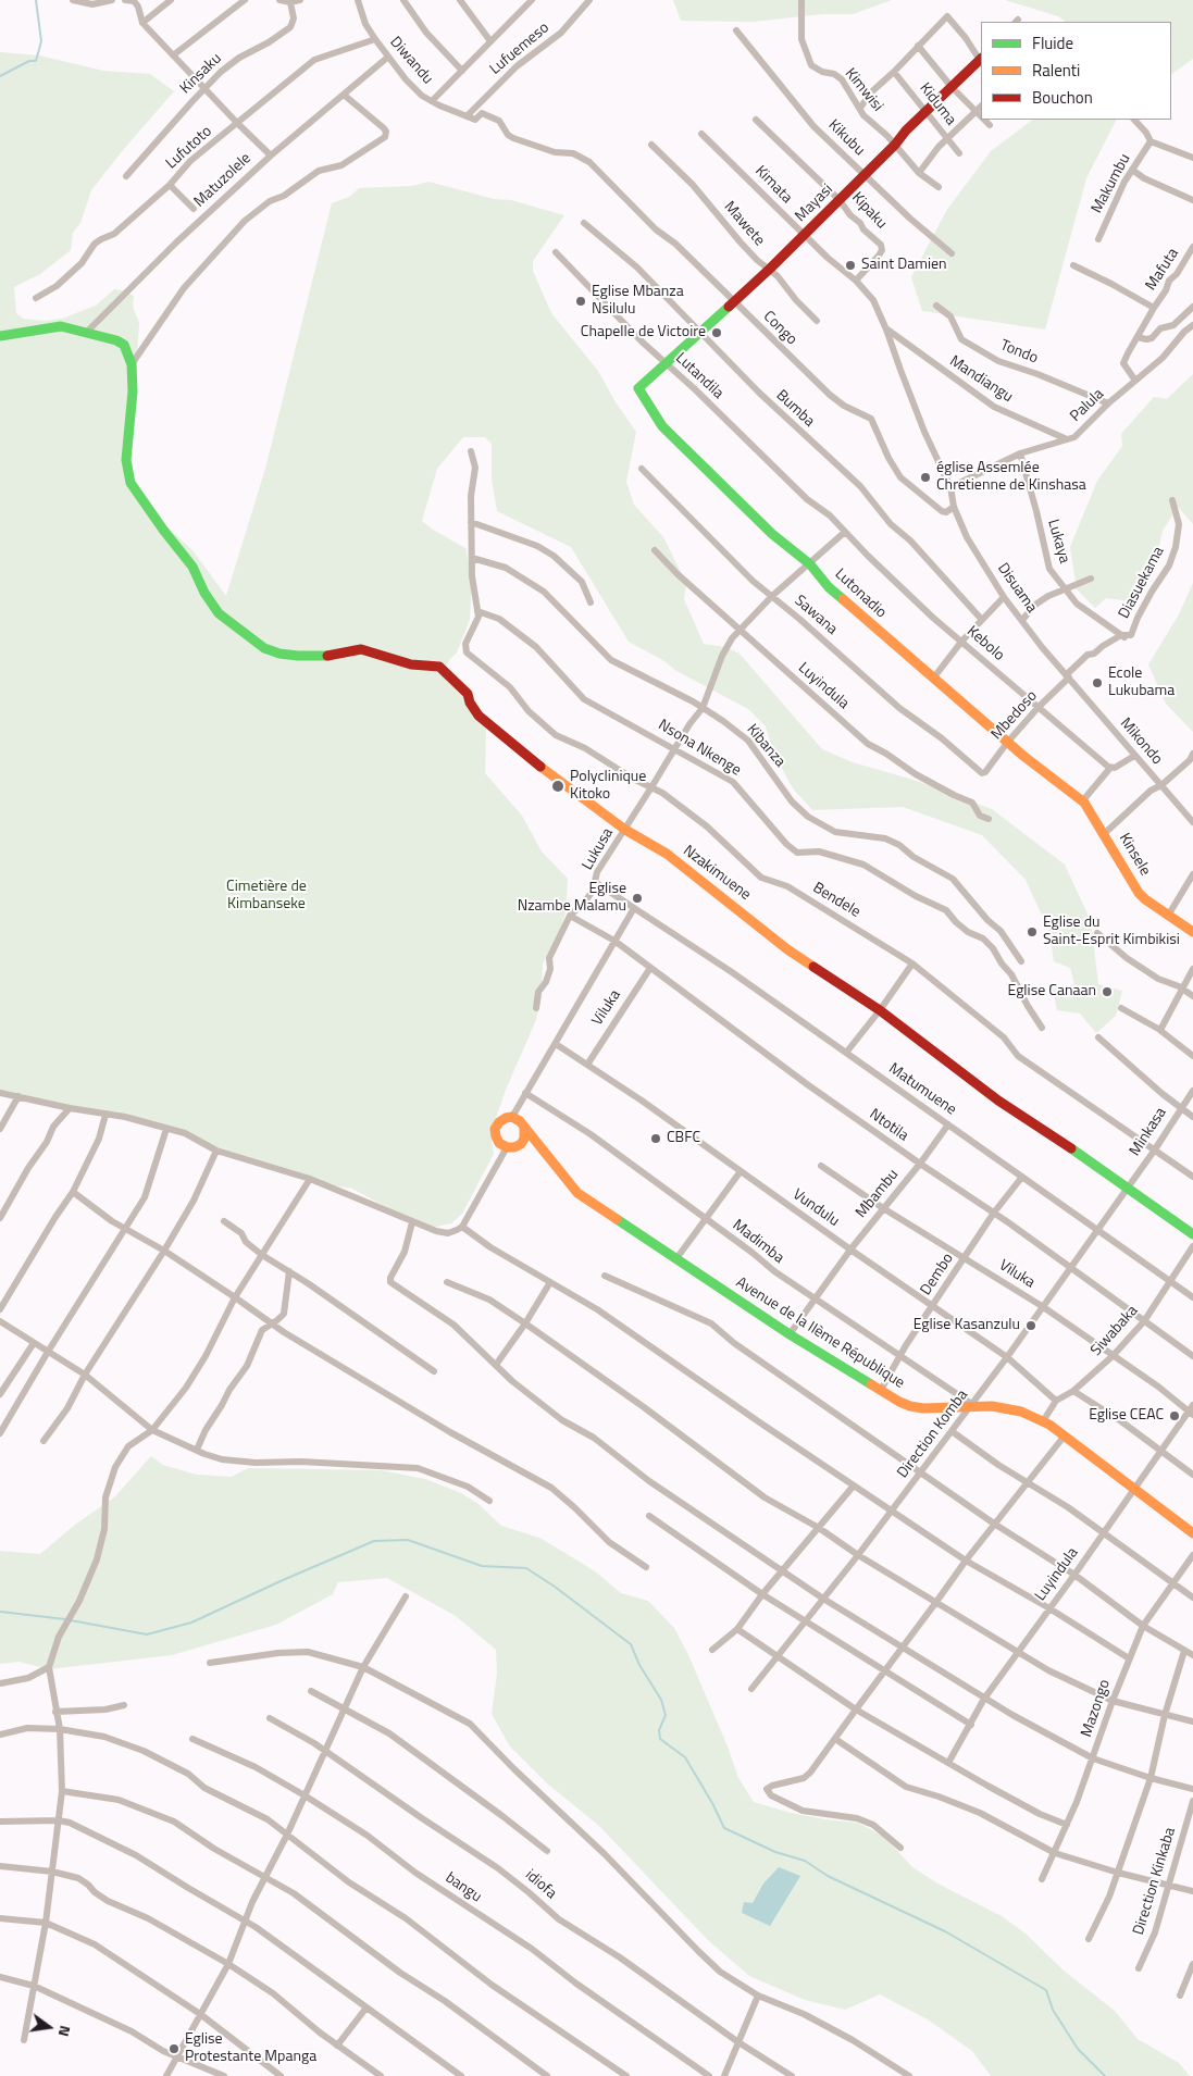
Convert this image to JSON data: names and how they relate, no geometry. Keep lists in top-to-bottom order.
{
  "streets": {
    "street": [
      "Lufuemeso",
      "Diwandu",
      "Kinsaku",
      "Kimwisi",
      "Kiduma",
      "Kikubu",
      "Lufutoto",
      "Matuzolele",
      "Makumbu",
      "Kimata",
      "Mayasi",
      "Kipaku",
      "Mawete",
      "Mafuta",
      "Congo",
      "Tondo",
      "Lutandila",
      "Mandiangu",
      "Palula",
      "Bumba",
      "Lukaya",
      "Diasuekama",
      "Disuama",
      "Lutonadio",
      "Sawana",
      "Kebolo",
      "Luyindula",
      "Mbedoso",
      "Mikondo",
      "Kibanza",
      "Nsona Nkenge",
      "Lukusa",
      "Kinsele",
      "Nzakimuene",
      "Bendele",
      "Viluka",
      "Matumuene",
      "Ntotila",
      "Minkasa",
      "Mbambu",
      "Vundulu",
      "Madimba",
      "Dembo",
      "Siwabaka",
      "Avenue de la IIème République",
      "Direction Komba",
      "Mazongo",
      "Direction Kinkaba",
      "idiofa",
      "bangu"
    ]
  },
  "crossings": [
    ["Lufuemeso", "Diwandu"],
    ["Diwandu", "Lufutoto"],
    ["Diwandu", "Matuzolele"],
    ["Diwandu", "Congo"],
    ["Kimwisi", "Mayasi"],
    ["Kiduma", "Mayasi"],
    ["Kikubu", "Mayasi"],
    ["Kimata", "Mayasi"],
    ["Kimata", "Kipaku"],
    ["Kimata", "Mandiangu"],
    ["Kimata", "Palula"],
    ["Kimata", "Disuama"],
    ["Mayasi", "Kipaku"],
    ["Mayasi", "Mawete"],
    ["Mayasi", "Congo"],
    ["Mayasi", "Lutandila"],
    ["Mayasi", "Bumba"],
    ["Mayasi", "Lutonadio"],
    ["Mafuta", "Palula"],
    ["Congo", "Disuama"],
    ["Tondo", "Palula"],
    ["Lutandila", "Kebolo"],
    ["Mandiangu", "Palula"],
    ["Palula", "Lukaya"],
    ["Palula", "Disuama"],
    ["Lukaya", "Diasuekama"],
    ["Diasuekama", "Disuama"],
    ["Diasuekama", "Mbedoso"],
    ["Diasuekama", "Mikondo"],
    ["Disuama", "Mbedoso"],
    ["Disuama", "Mikondo"],
    ["Lutonadio", "Mbedoso"],
    ["Lutonadio", "Lukusa"],
    ["Lutonadio", "Kinsele"],
    ["Sawana", "Mbedoso"],
    ["Sawana", "Lukusa"],
    ["Kebolo", "Mbedoso"],
    ["Kebolo", "Lukusa"],
    ["Luyindula", "Lukusa"],
    ["Luyindula", "Viluka"],
    ["Luyindula", "Avenue de la IIème République"],
    ["Mbedoso", "Mikondo"],
    ["Kibanza", "Lukusa"],
    ["Nsona Nkenge", "Lukusa"],
    ["Nsona Nkenge", "Bendele"],
    ["Lukusa", "Nzakimuene"],
    ["Lukusa", "Bendele"],
    ["Lukusa", "Matumuene"],
    ["Lukusa", "Ntotila"],
    ["Nzakimuene", "Minkasa"],
    ["Nzakimuene", "Direction Komba"],
    ["Bendele", "Minkasa"],
    ["Viluka", "Ntotila"],
    ["Viluka", "Mbambu"],
    ["Viluka", "Vundulu"],
    ["Viluka", "Dembo"],
    ["Viluka", "Siwabaka"],
    ["Viluka", "Direction Komba"],
    ["Matumuene", "Mbambu"],
    ["Matumuene", "Dembo"],
    ["Matumuene", "Siwabaka"],
    ["Matumuene", "Direction Komba"],
    ["Ntotila", "Mbambu"],
    ["Ntotila", "Dembo"],
    ["Ntotila", "Siwabaka"],
    ["Ntotila", "Direction Komba"],
    ["Minkasa", "Direction Komba"],
    ["Mbambu", "Vundulu"],
    ["Mbambu", "Madimba"],
    ["Mbambu", "Avenue de la IIème République"],
    ["Vundulu", "Dembo"],
    ["Vundulu", "Siwabaka"],
    ["Vundulu", "Direction Komba"],
    ["Madimba", "Dembo"],
    ["Madimba", "Avenue de la IIème République"],
    ["Madimba", "Direction Komba"],
    ["Dembo", "Avenue de la IIème République"],
    ["Siwabaka", "Avenue de la IIème République"],
    ["Avenue de la IIème République", "Direction Komba"]
  ],
  "parks": ["Cimetière de Kimbanseke"],
  "places": [
    "Saint Damien",
    "Eglise Mbanza Nsilulu",
    "Chapelle de Victoire",
    "église Assemlée Chretienne de Kinshasa",
    "Ecole Lukubama",
    "Polyclinique Kitoko",
    "Eglise Nzambe Malamu",
    "Eglise du Saint-Esprit Kimbikisi",
    "Eglise Canaan",
    "CBFC",
    "Eglise Kasanzulu",
    "Eglise CEAC",
    "Eglise Protestante Mpanga"
  ],
  "legend": ["Fluide", "Ralenti", "Bouchon"],
  "north": "right"
}
